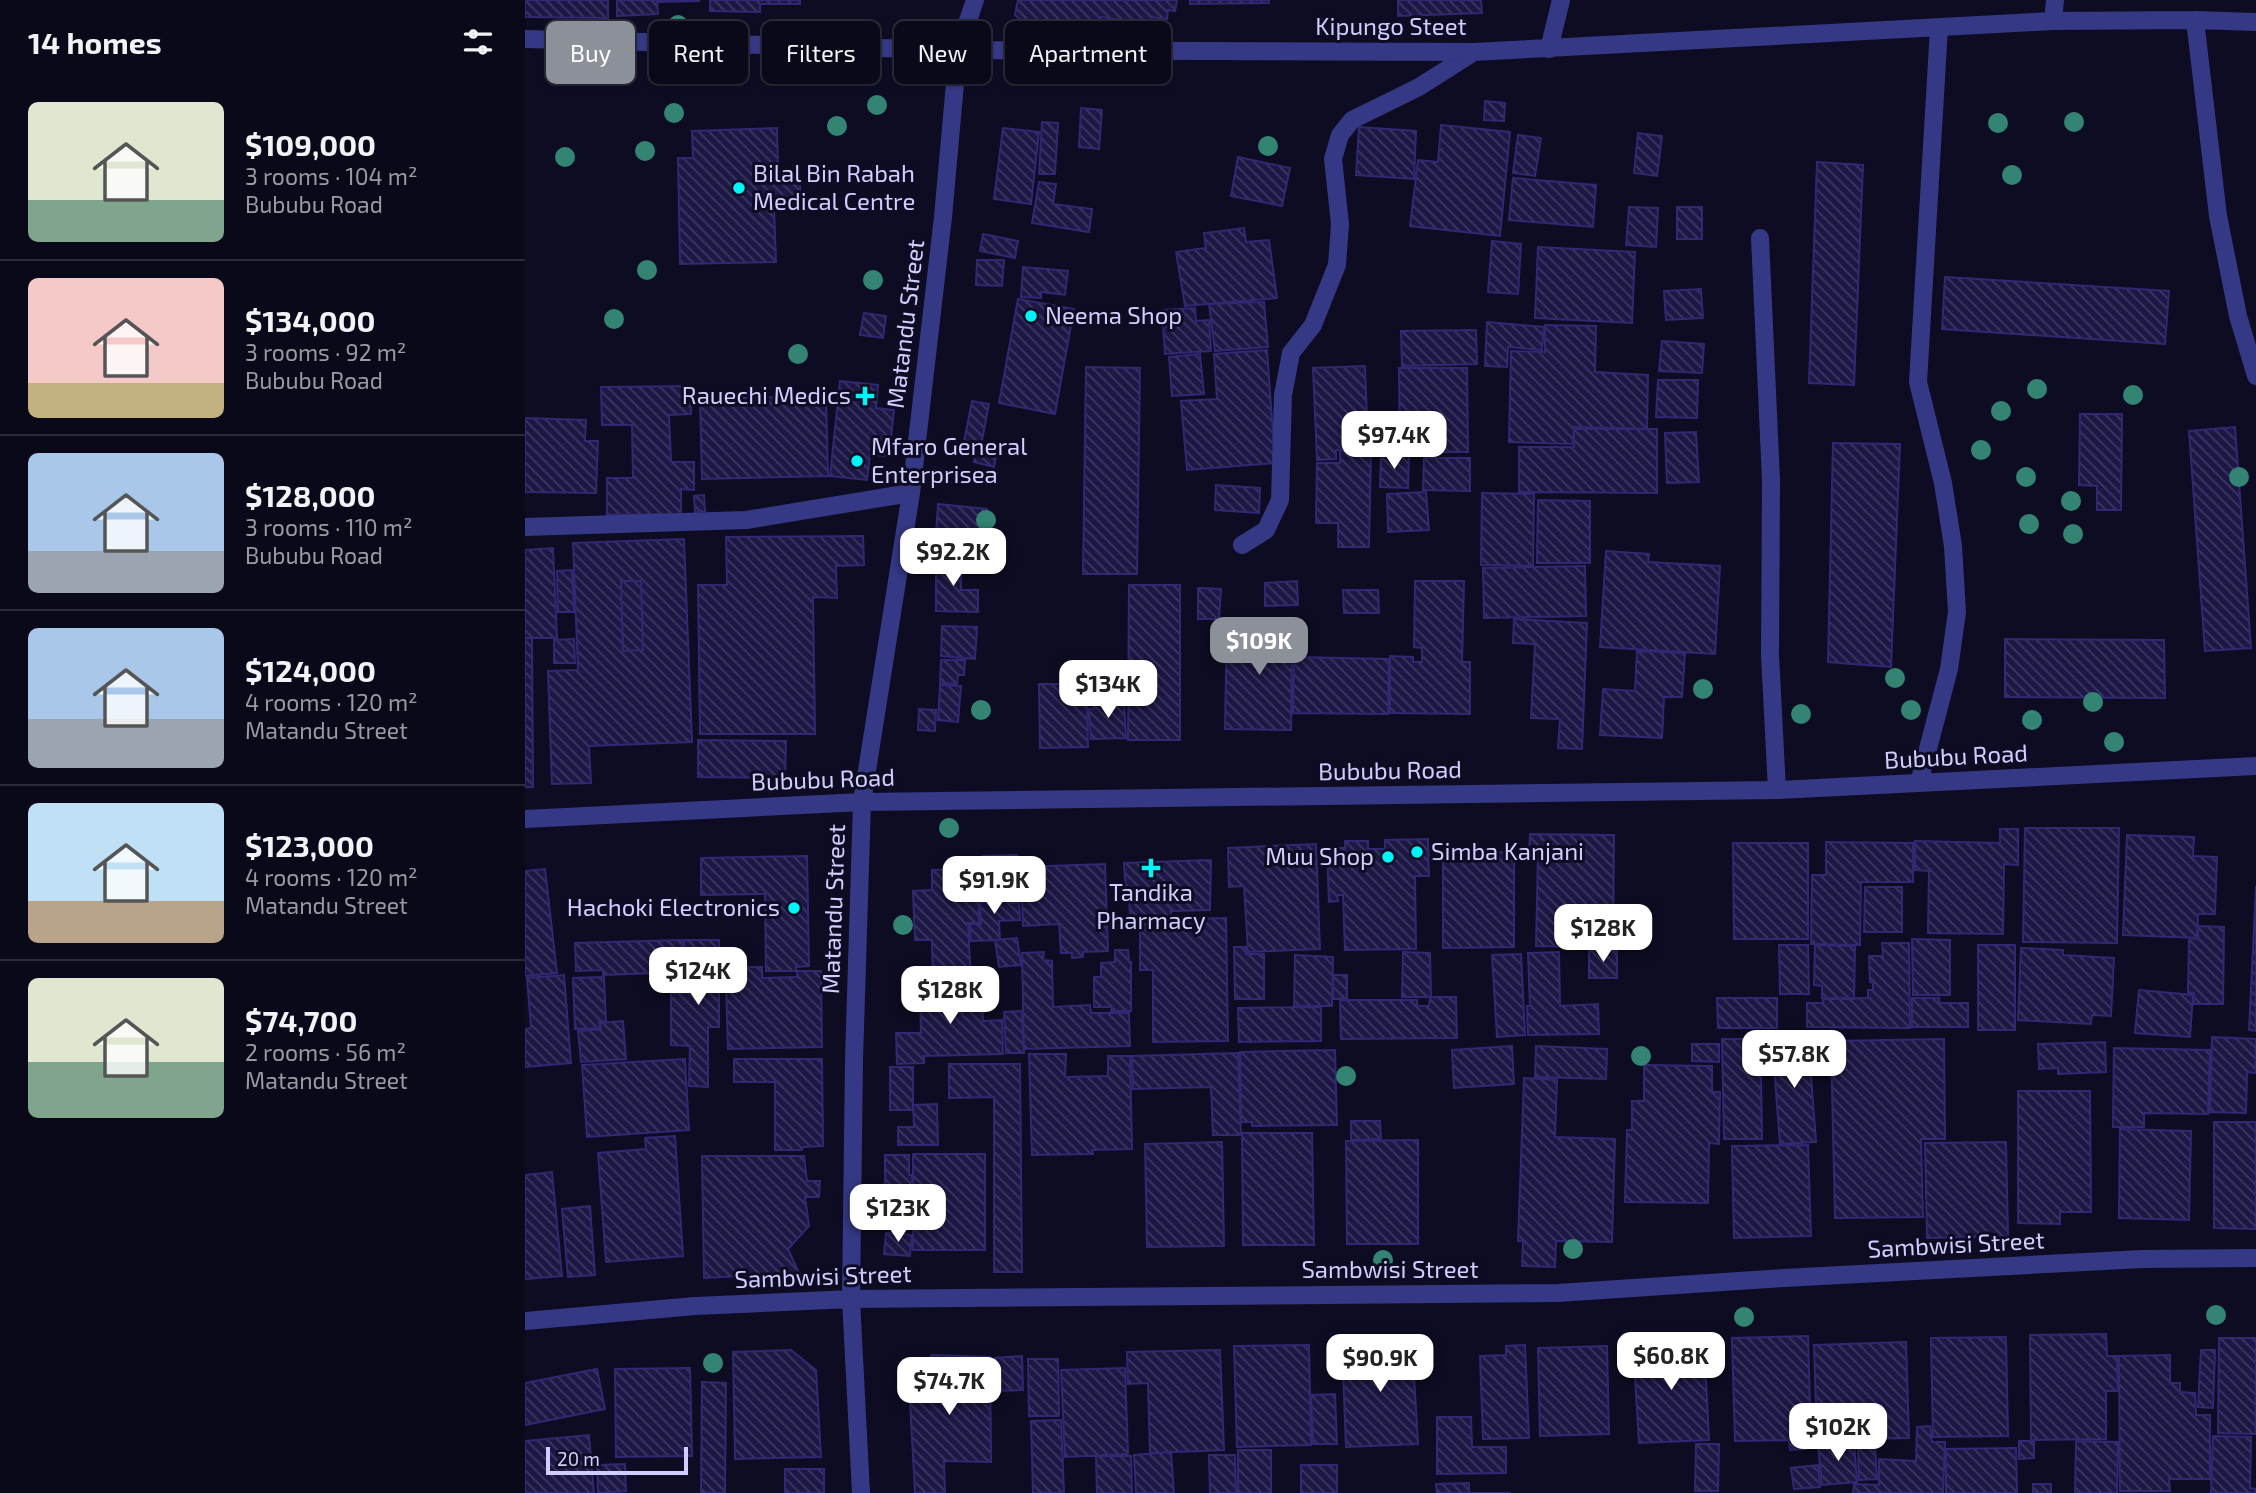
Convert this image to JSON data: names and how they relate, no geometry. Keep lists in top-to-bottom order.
{
  "streets": {
    "street": [
      "Kipungo Steet",
      "Matandu Street",
      "Bububu Road",
      "Sambwisi Street"
    ]
  },
  "crossings": [
    ["Matandu Street", "Bububu Road"],
    ["Matandu Street", "Sambwisi Street"]
  ],
  "places": {
    "other": [
      "Bilal Bin Rabah Medical Centre",
      "Neema Shop",
      "Mfaro General Enterprisea",
      "Simba Kanjani",
      "Muu Shop",
      "Hachoki Electronics"
    ],
    "health": ["Rauechi Medics", "Tandika Pharmacy"]
  },
  "scale_bar": "20 m",
  "page": {
    "heading": "14 homes",
    "chip": [
      "Buy",
      "Rent",
      "Filters",
      "New",
      "Apartment"
    ],
    "list": [
      {
        "name": "$109,000",
        "note": "3 rooms · 104 m² · Bububu Road"
      },
      {
        "name": "$134,000",
        "note": "3 rooms · 92 m² · Bububu Road"
      },
      {
        "name": "$128,000",
        "note": "3 rooms · 110 m² · Bububu Road"
      },
      {
        "name": "$124,000",
        "note": "4 rooms · 120 m² · Matandu Street"
      },
      {
        "name": "$123,000",
        "note": "4 rooms · 120 m² · Matandu Street"
      },
      {
        "name": "$74,700",
        "note": "2 rooms · 56 m² · Matandu Street"
      }
    ],
    "price": [
      "$97.4K",
      "$92.2K",
      "$109K",
      "$134K",
      "$91.9K",
      "$128K",
      "$124K",
      "$128K",
      "$57.8K",
      "$123K",
      "$60.8K",
      "$90.9K",
      "$74.7K",
      "$102K"
    ],
    "scale": "20 m"
  }
}
